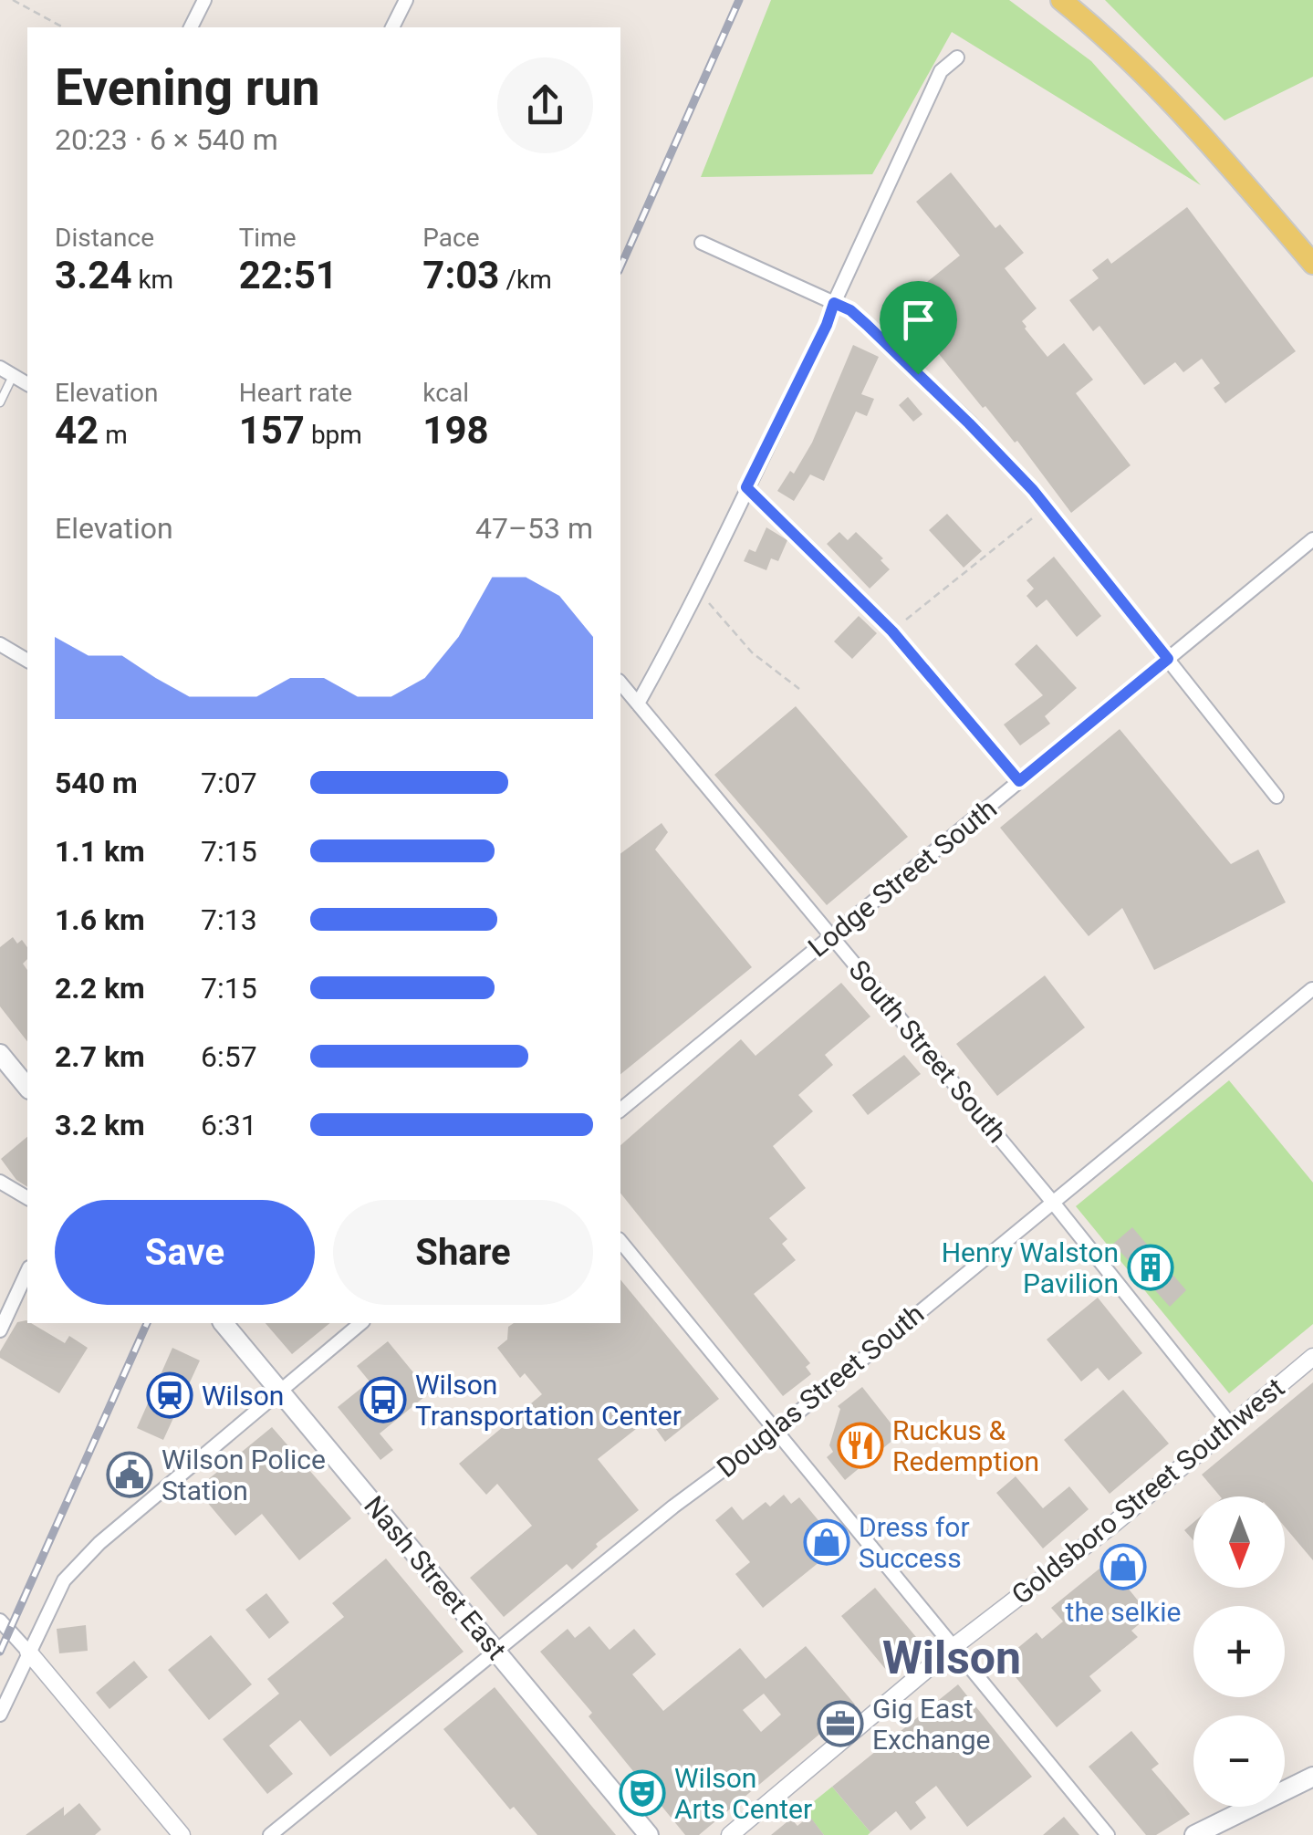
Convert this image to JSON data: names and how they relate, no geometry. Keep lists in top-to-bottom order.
{
  "streets": {
    "main road": ["Nash Street East"],
    "street": [
      "Lodge Street South",
      "South Street South",
      "Douglas Street South",
      "Goldsboro Street Southwest"
    ]
  },
  "crossings": [
    ["Lodge Street South", "South Street South"],
    ["South Street South", "Douglas Street South"],
    ["South Street South", "Goldsboro Street Southwest"],
    ["Douglas Street South", "Nash Street East"]
  ],
  "districts": ["Wilson"],
  "places": {
    "building": ["Henry Walston Pavilion"],
    "station": ["Wilson"],
    "bus stop": ["Wilson Transportation Center"],
    "restaurant": ["Ruckus & Redemption"],
    "public building": ["Wilson Police Station"],
    "shop": ["Dress for Success", "the selkie"],
    "office": ["Gig East Exchange"],
    "theatre": ["Wilson Arts Center"]
  },
  "north": "bottom",
  "page": {
    "heading": ["Evening run", "20:23 · 6 × 540 m"],
    "stats": [
      ["Distance", "3.24 km"],
      ["Time", "22:51"],
      ["Pace", "7:03 /km"],
      ["Elevation", "42 m"],
      ["Heart rate", "157 bpm"],
      ["kcal", "198"]
    ],
    "chart": ["Elevation", "47–53 m"],
    "list": [
      {
        "name": "540 m",
        "note": "7:07"
      },
      {
        "name": "1.1 km",
        "note": "7:15"
      },
      {
        "name": "1.6 km",
        "note": "7:13"
      },
      {
        "name": "2.2 km",
        "note": "7:15"
      },
      {
        "name": "2.7 km",
        "note": "6:57"
      },
      {
        "name": "3.2 km",
        "note": "6:31"
      }
    ],
    "buttons": ["Save", "Share"],
    "map_buttons": ["+", "−"]
  }
}
